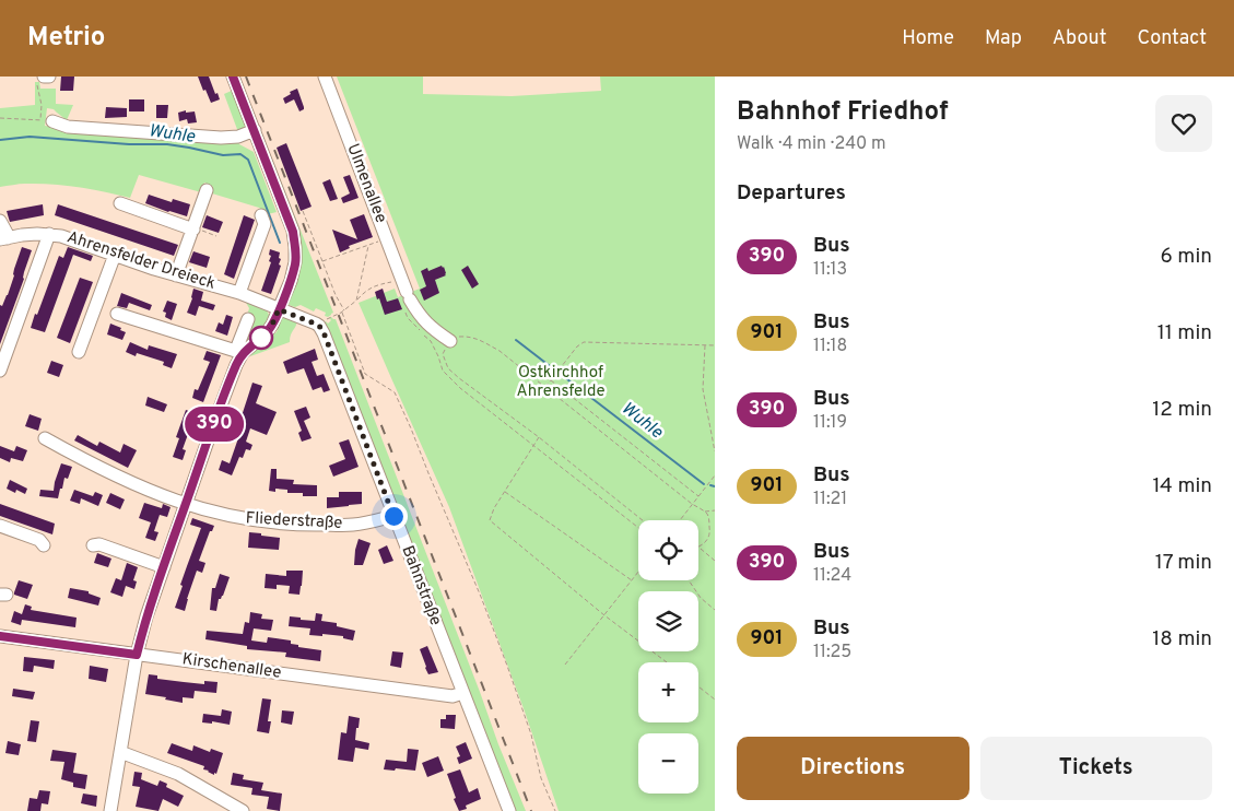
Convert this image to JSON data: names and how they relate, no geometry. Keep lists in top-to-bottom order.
{
  "streets": {
    "street": [
      "Ulmenallee",
      "Ahrensfelder Dreieck",
      "Fliederstraße",
      "Bahnstraße",
      "Kirschenallee"
    ]
  },
  "crossings": [
    ["Ahrensfelder Dreieck", "Bahnstraße"],
    ["Fliederstraße", "Bahnstraße"],
    ["Bahnstraße", "Kirschenallee"]
  ],
  "water": ["Wuhle"],
  "parks": ["Ostkirchhof Ahrensfelde"],
  "lines": ["bus line 390"],
  "page": {
    "header": "Metrio",
    "nav": [
      "Home",
      "Map",
      "About",
      "Contact"
    ],
    "on_map": "390",
    "heading": [
      ["Bahnhof Friedhof", "Walk · 4 min · 240 m"],
      "Departures"
    ],
    "list": [
      {
        "mark": "390",
        "name": "Bus",
        "note": "11:13",
        "value": "6 min"
      },
      {
        "mark": "901",
        "name": "Bus",
        "note": "11:18",
        "value": "11 min"
      },
      {
        "mark": "390",
        "name": "Bus",
        "note": "11:19",
        "value": "12 min"
      },
      {
        "mark": "901",
        "name": "Bus",
        "note": "11:21",
        "value": "14 min"
      },
      {
        "mark": "390",
        "name": "Bus",
        "note": "11:24",
        "value": "17 min"
      },
      {
        "mark": "901",
        "name": "Bus",
        "note": "11:25",
        "value": "18 min"
      }
    ],
    "map_buttons": ["+", "−"],
    "buttons": ["Directions", "Tickets"]
  }
}
